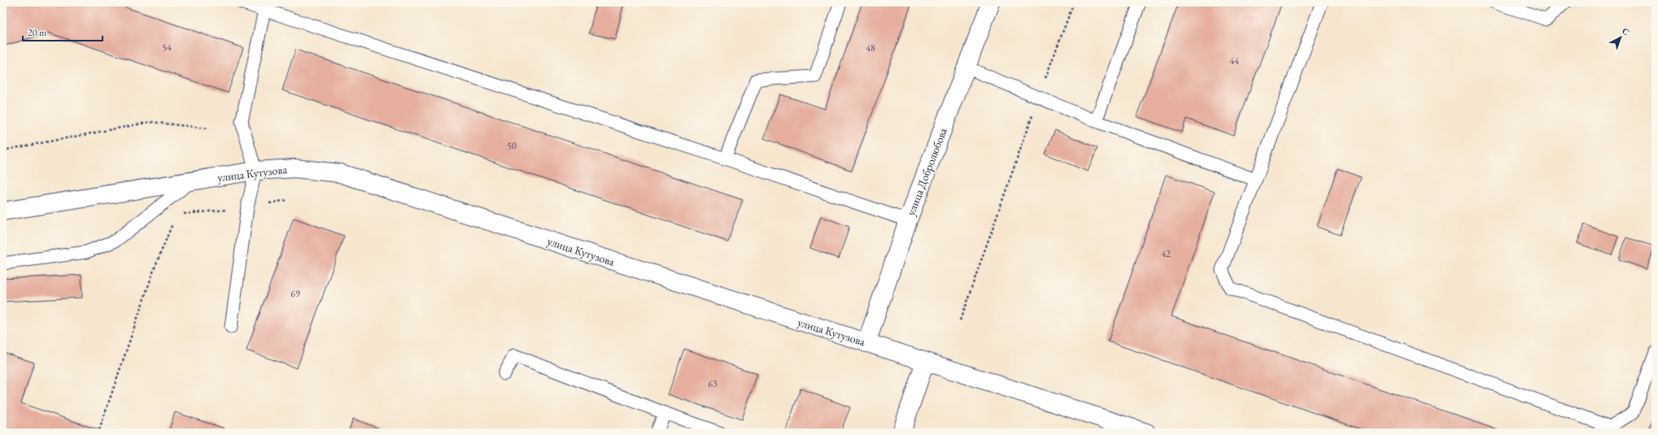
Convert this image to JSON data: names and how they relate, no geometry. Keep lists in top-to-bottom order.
{
  "streets": {
    "street": ["улица Добролюбова", "улица Кутузова"]
  },
  "crossings": [
    ["улица Добролюбова", "улица Кутузова"]
  ],
  "house_numbers": [
    "54",
    "48",
    "44",
    "50",
    "42",
    "69",
    "63"
  ],
  "scale_bar": "20 m",
  "north": "top right"
}
